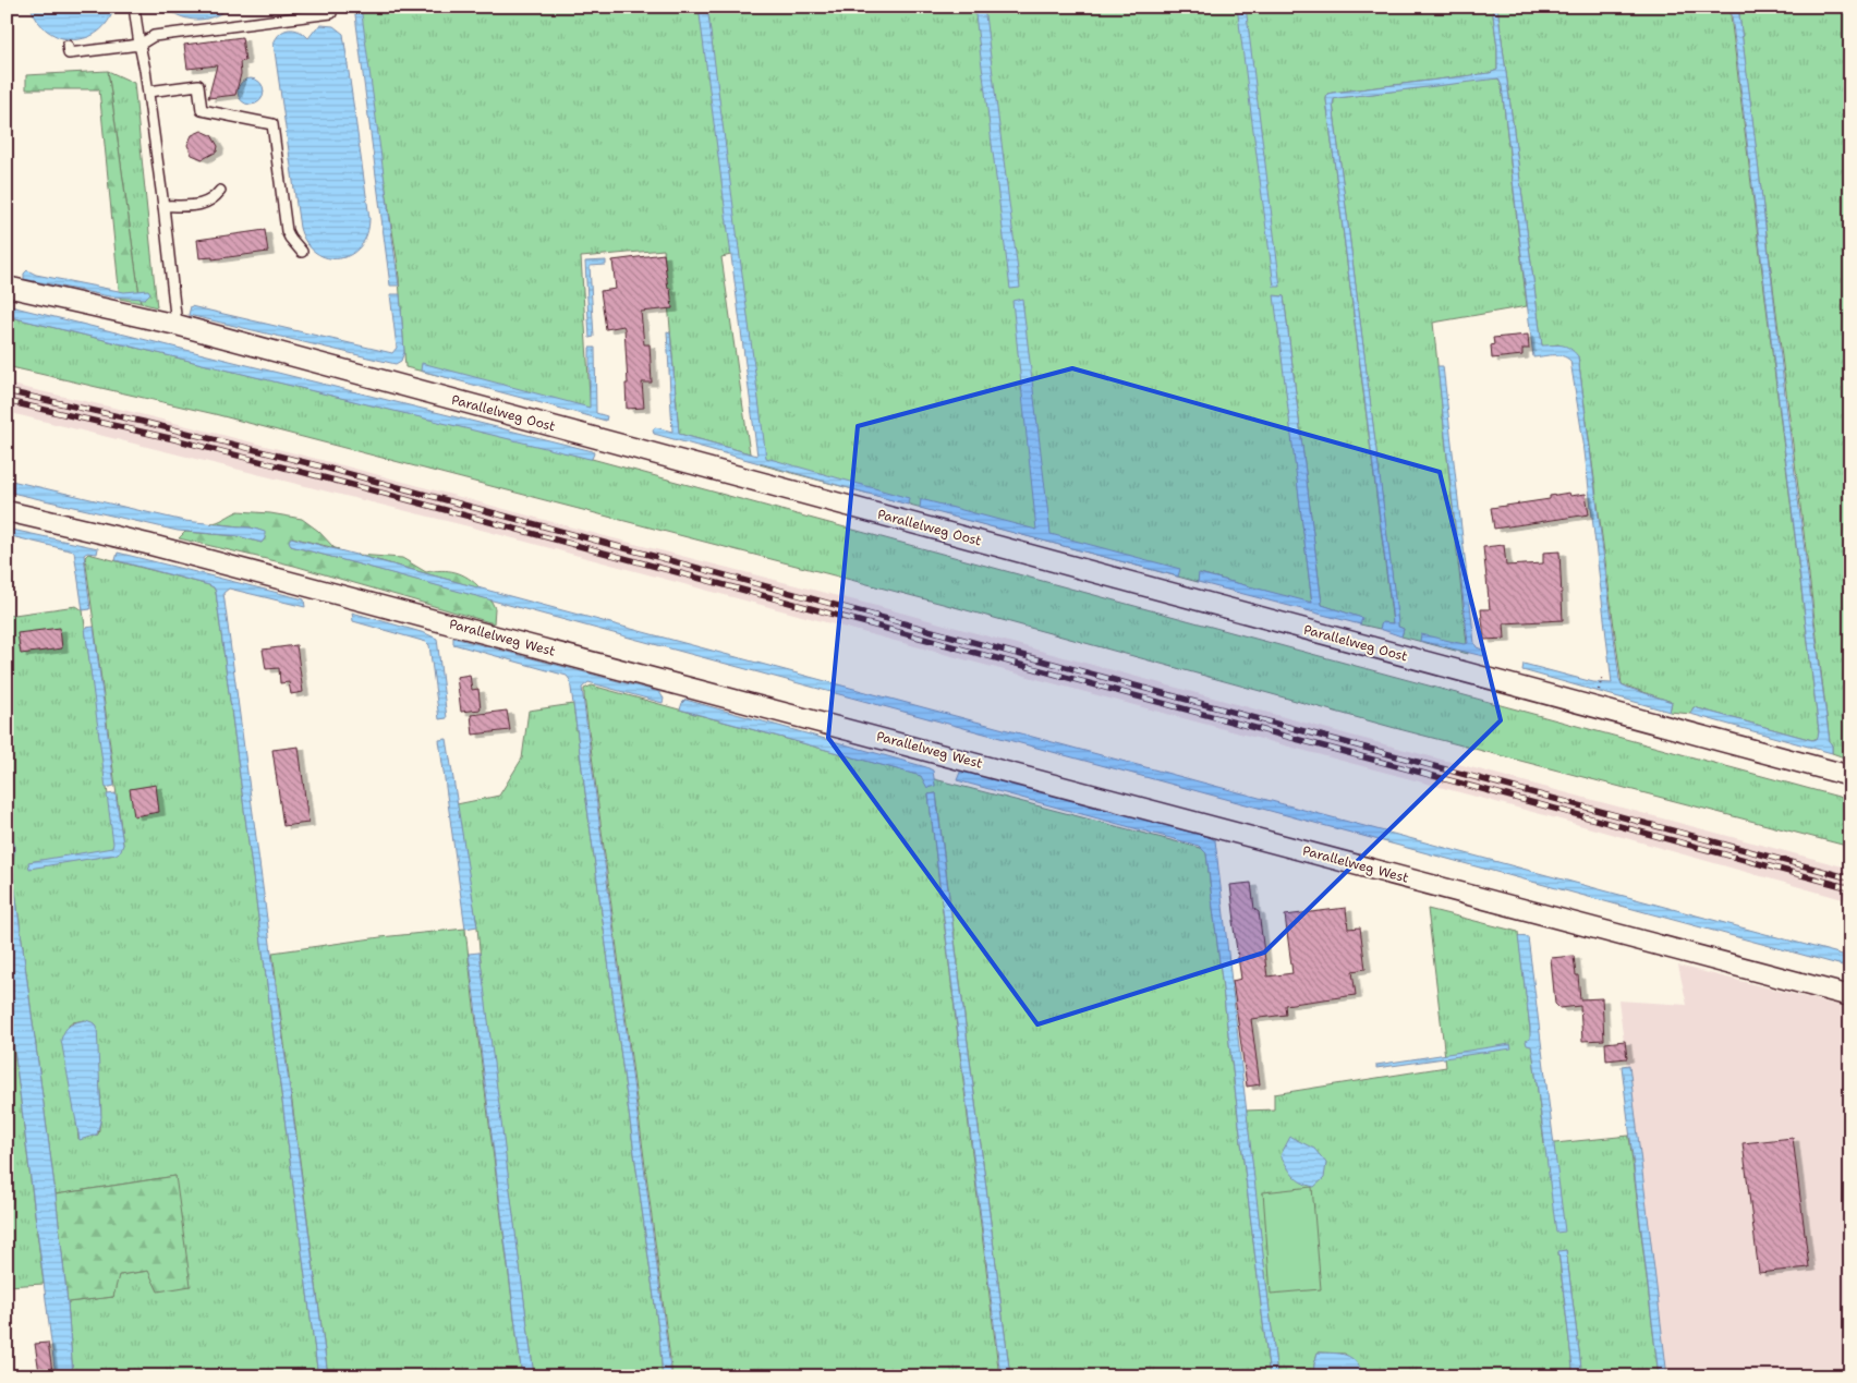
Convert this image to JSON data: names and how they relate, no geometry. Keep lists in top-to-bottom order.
{
  "streets": {
    "street": ["Parallelweg Oost", "Parallelweg West"]
  }
}
